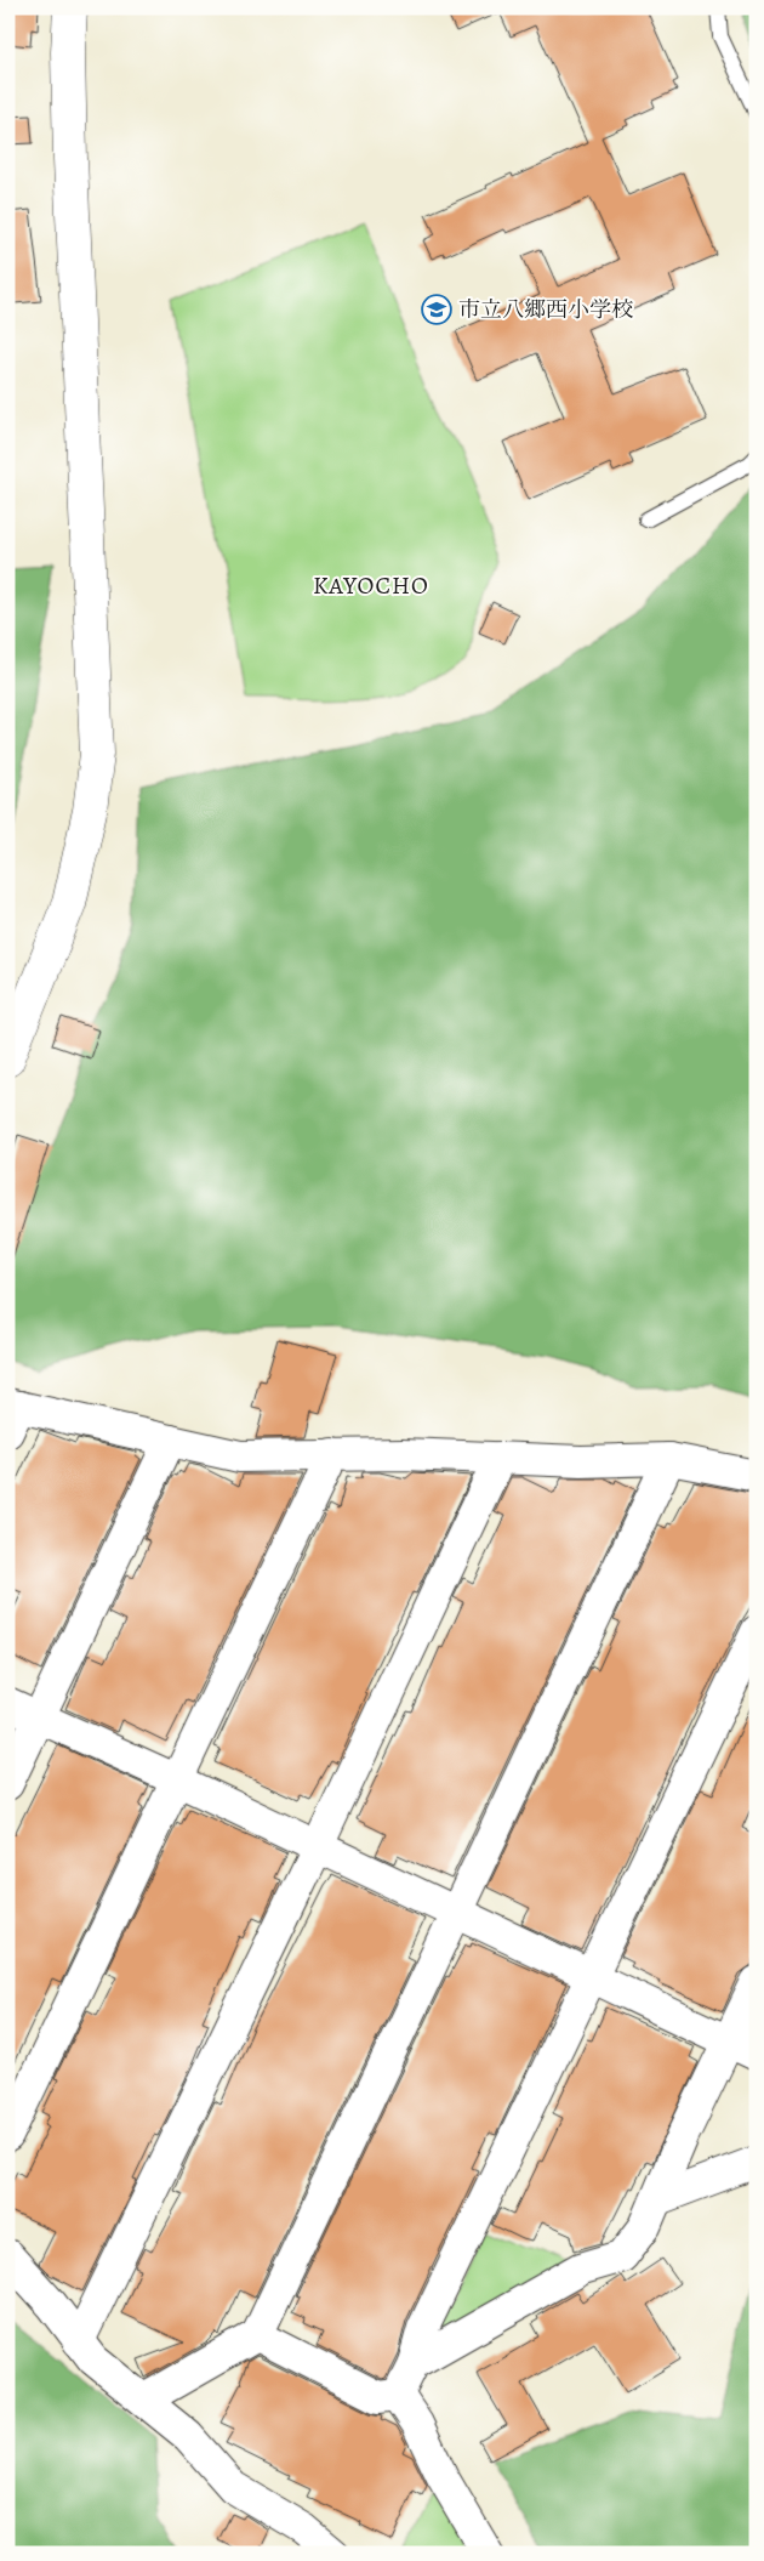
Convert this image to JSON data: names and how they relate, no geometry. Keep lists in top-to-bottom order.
{
  "districts": ["KAYOCHO"],
  "places": {
    "school or university": ["市立八郷西小学校"]
  }
}
